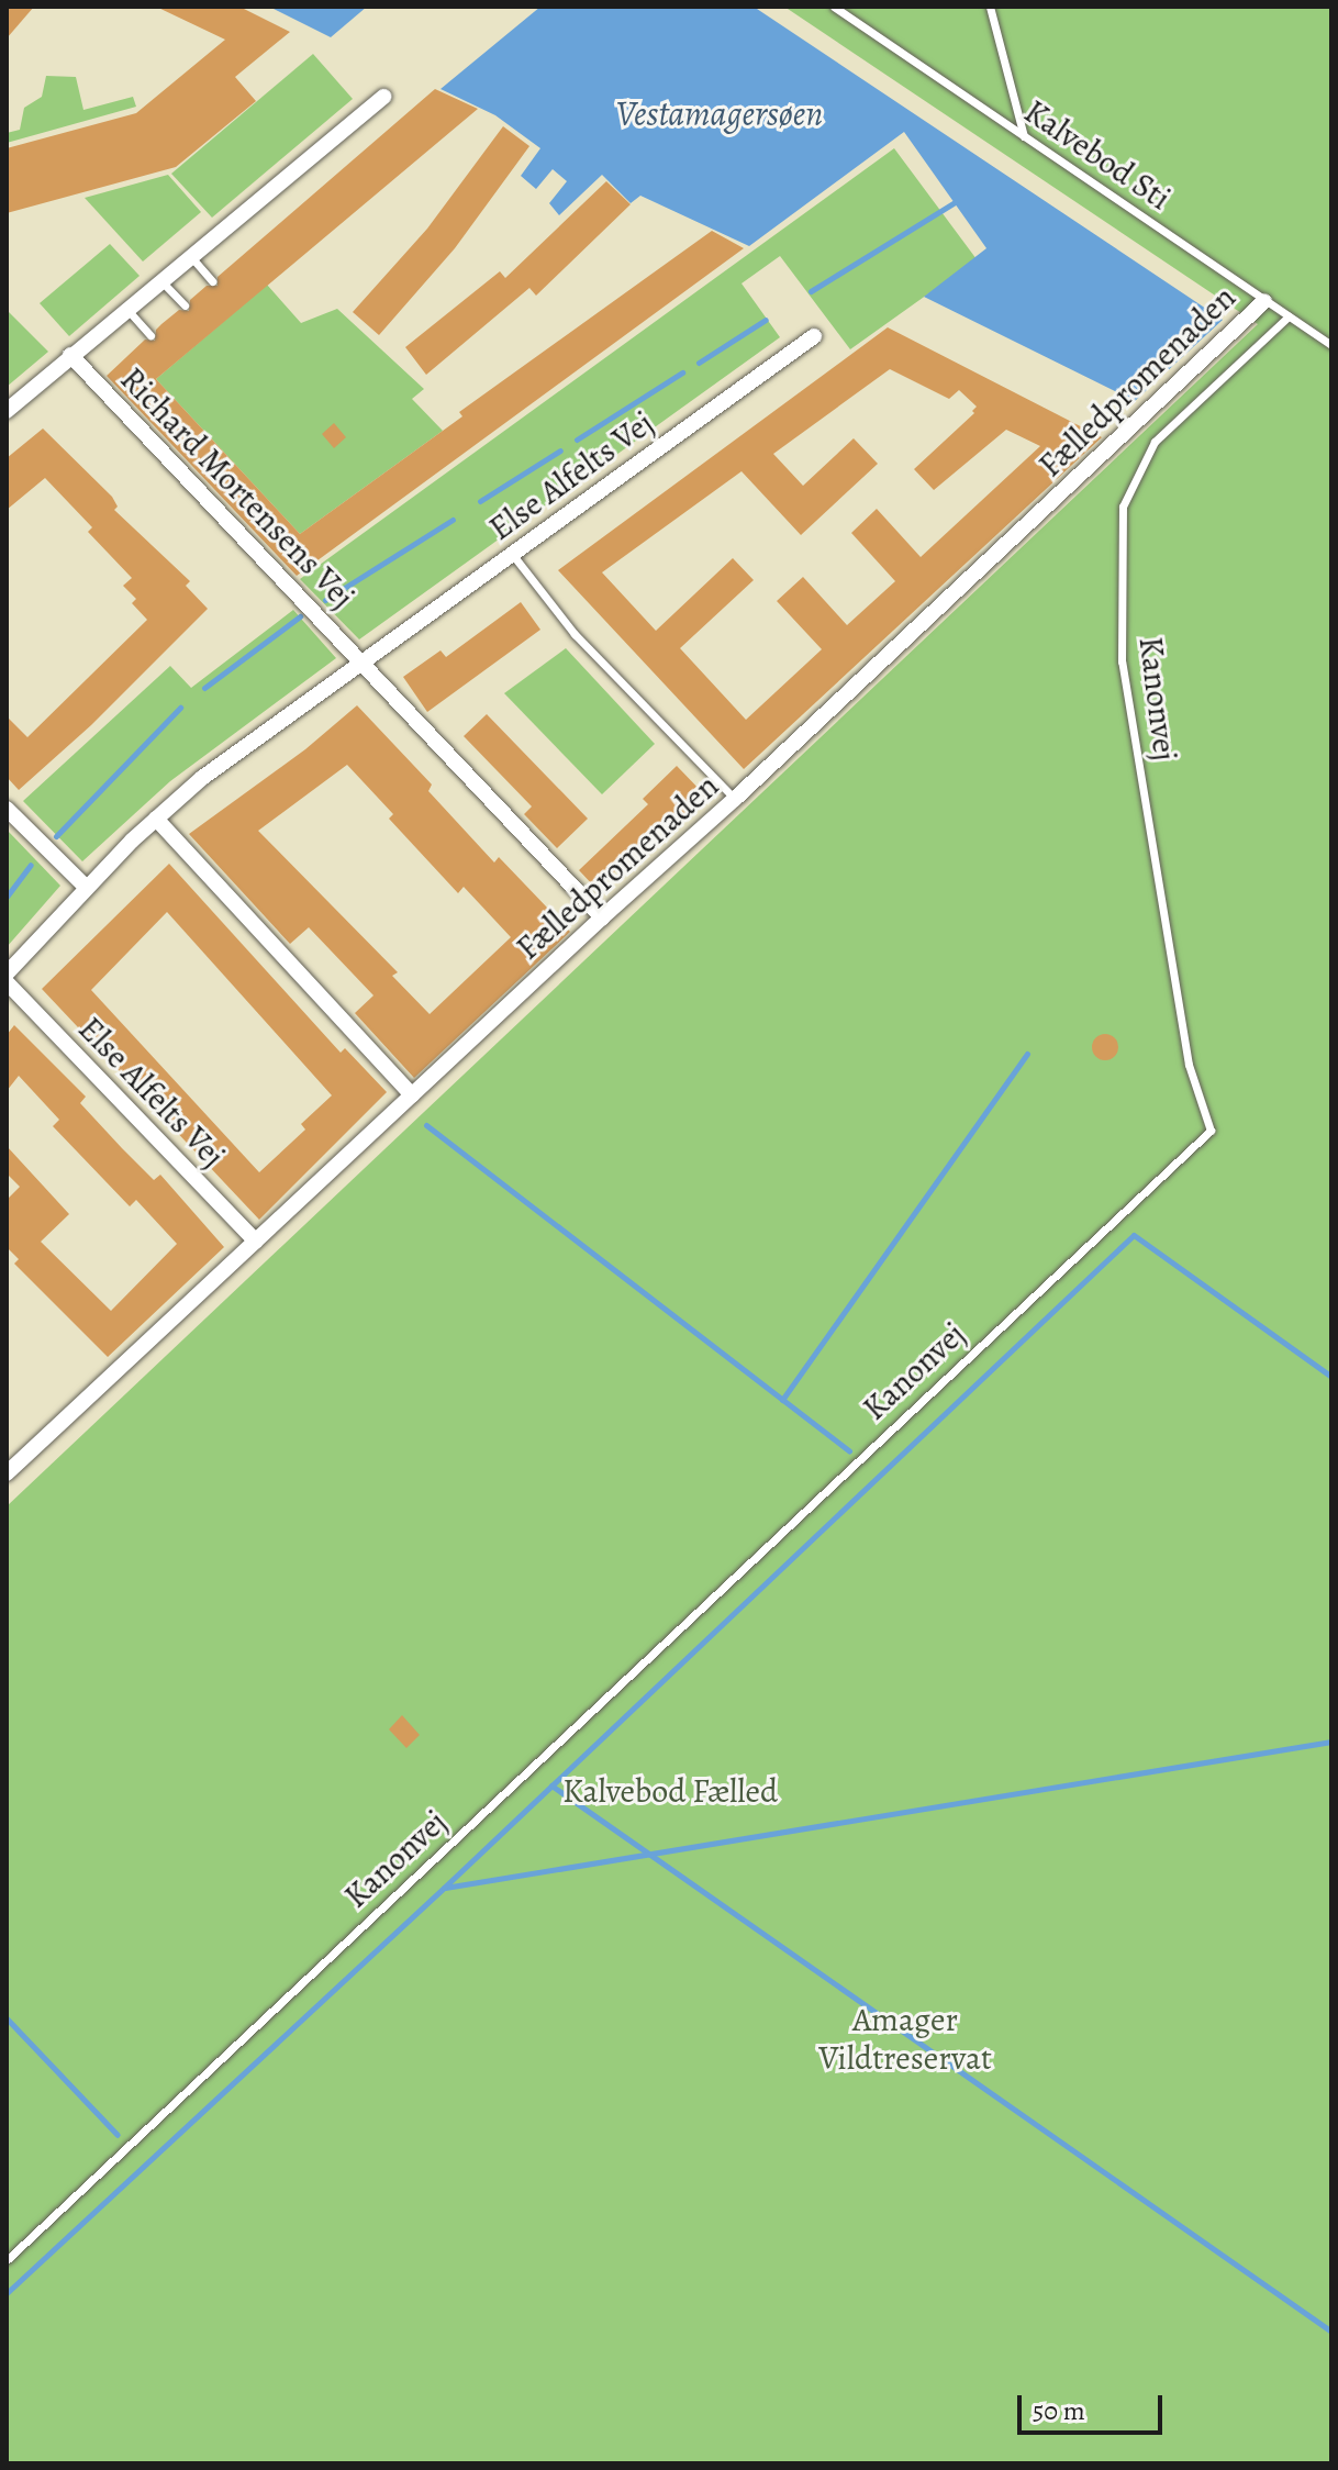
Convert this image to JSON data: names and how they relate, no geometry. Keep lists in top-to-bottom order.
{
  "streets": {
    "street": ["Fælledpromenaden", "Else Alfelts Vej", "Richard Mortensens Vej"],
    "lane": ["Kalvebod Sti", "Kanonvej"]
  },
  "crossings": [
    ["Kalvebod Sti", "Fælledpromenaden"],
    ["Kalvebod Sti", "Kanonvej"],
    ["Fælledpromenaden", "Else Alfelts Vej"],
    ["Else Alfelts Vej", "Richard Mortensens Vej"]
  ],
  "water": ["Vestamagersøen"],
  "parks": ["Kalvebod Fælled", "Amager Vildtreservat"],
  "scale_bar": "50 m"
}
